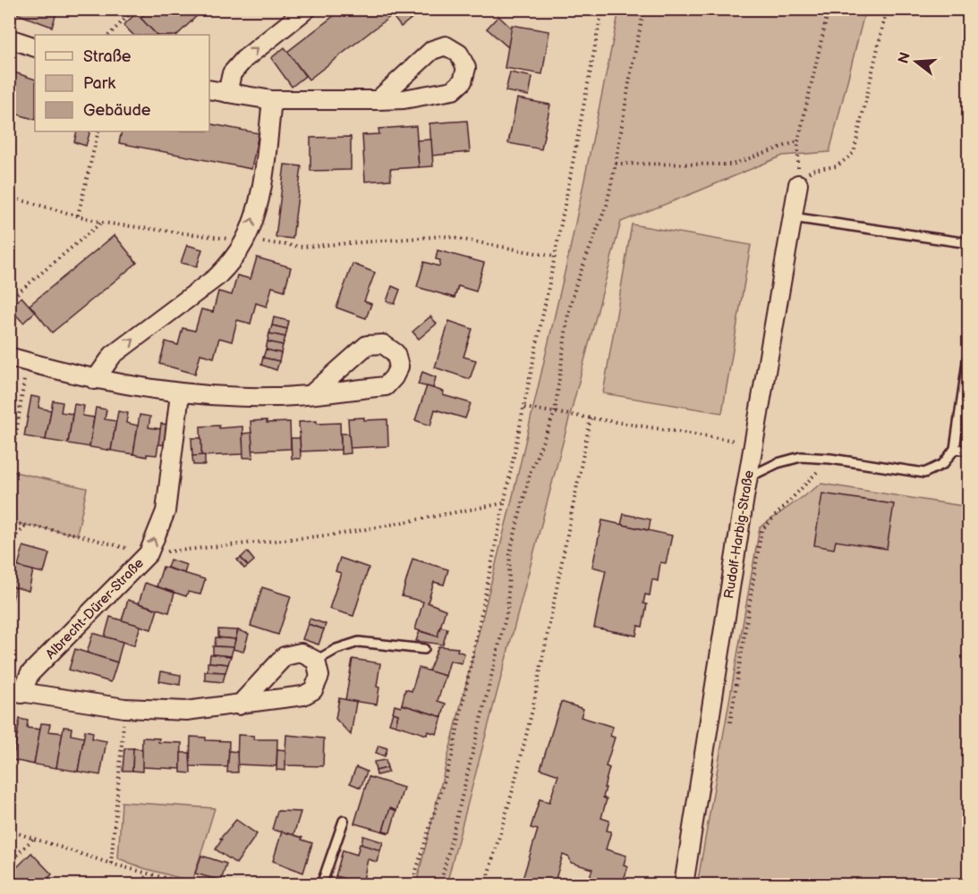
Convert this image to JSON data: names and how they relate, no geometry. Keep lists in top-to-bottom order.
{
  "streets": {
    "street": ["Rudolf-Harbig-Straße", "Albrecht-Dürer-Straße"]
  },
  "legend": ["Straße", "Park", "Gebäude"],
  "north": "left"
}
